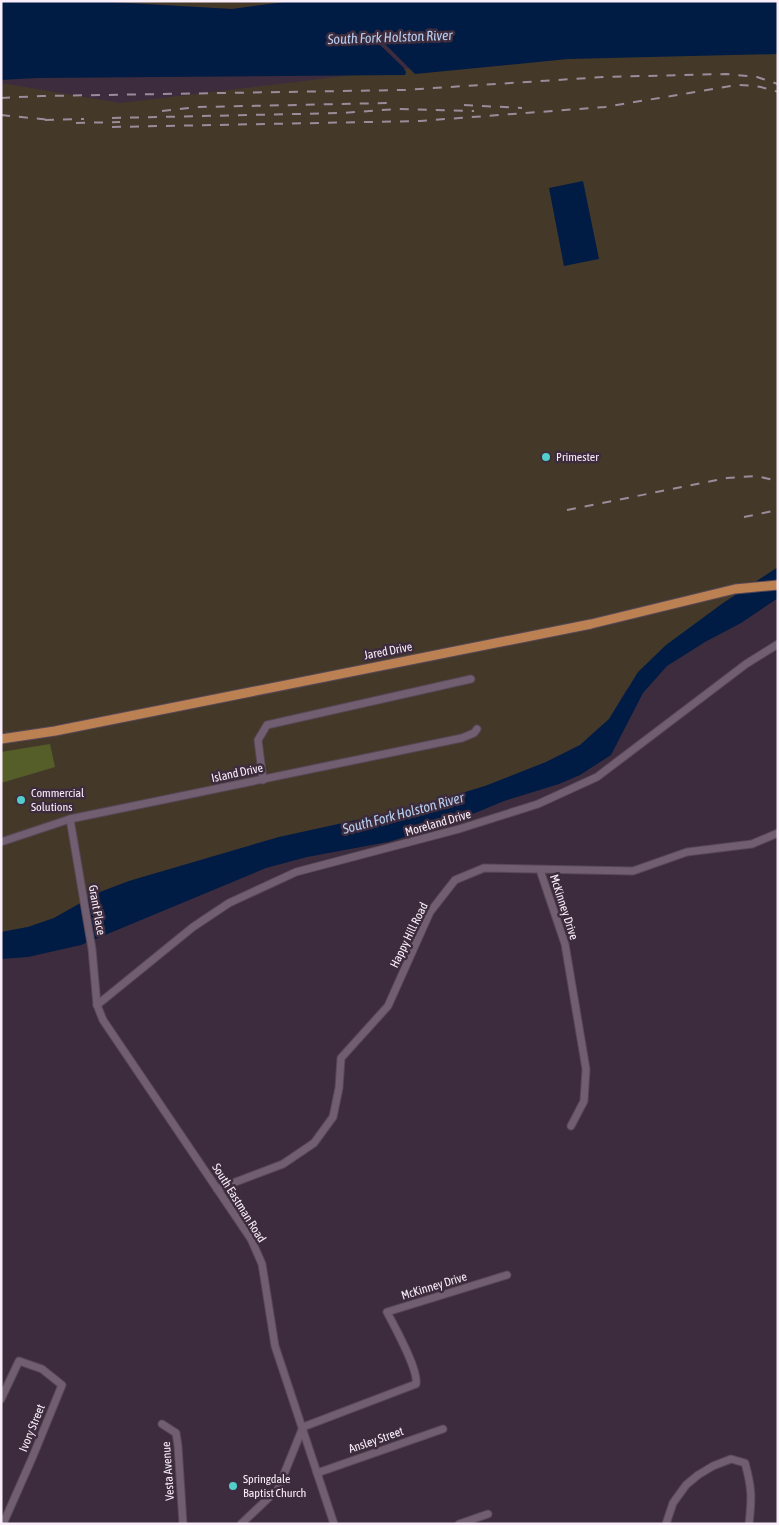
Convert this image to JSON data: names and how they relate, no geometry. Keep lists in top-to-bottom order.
{
  "streets": {
    "main road": ["Jared Drive"],
    "street": [
      "Island Drive",
      "Moreland Drive",
      "McKinney Drive",
      "Grant Place",
      "Happy Hill Road",
      "South Eastman Road",
      "Ivory Street",
      "Ansley Street",
      "Vesta Avenue"
    ]
  },
  "crossings": [
    ["Island Drive", "Grant Place"],
    ["Moreland Drive", "Grant Place"],
    ["Moreland Drive", "South Eastman Road"],
    ["McKinney Drive", "Happy Hill Road"],
    ["McKinney Drive", "South Eastman Road"],
    ["Grant Place", "South Eastman Road"],
    ["Happy Hill Road", "South Eastman Road"],
    ["South Eastman Road", "Ansley Street"]
  ],
  "water": ["South Fork Holston River"],
  "places": ["Primester", "Commercial Solutions", "Springdale Baptist Church"]
}
